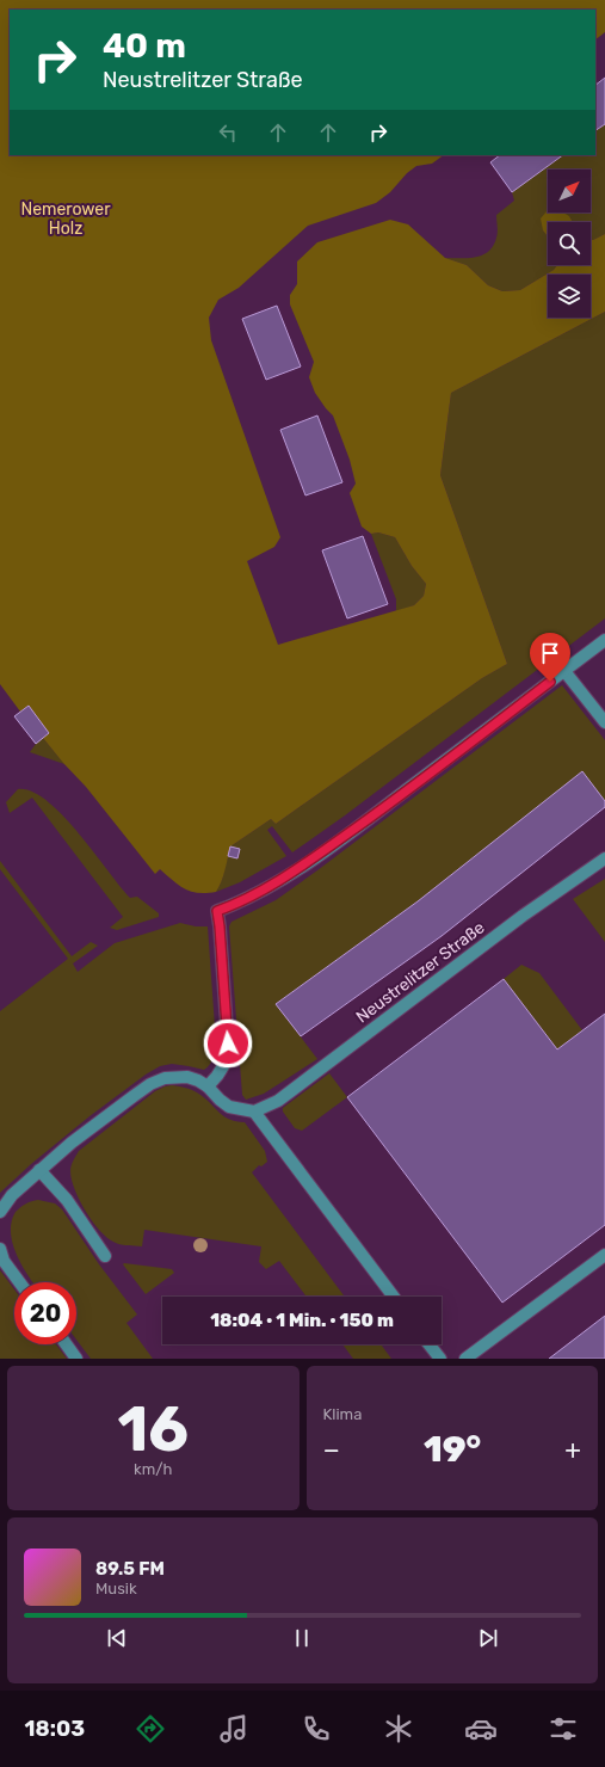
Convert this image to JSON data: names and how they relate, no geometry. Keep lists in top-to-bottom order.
{
  "streets": {
    "lane": ["Neustrelitzer Straße"]
  },
  "parks": ["Nemerower Holz"],
  "north": "top right",
  "page": {
    "turn": ["40 m", "Neustrelitzer Straße"],
    "limit": "20",
    "trip": "18:04 · 1 Min. · 150 m",
    "tile": [
      ["16", "km/h"],
      "Klima"
    ],
    "heat": ["−", "19°", "+"],
    "song": ["89.5 FM", "Musik"],
    "tabs": "18:03"
  }
}
